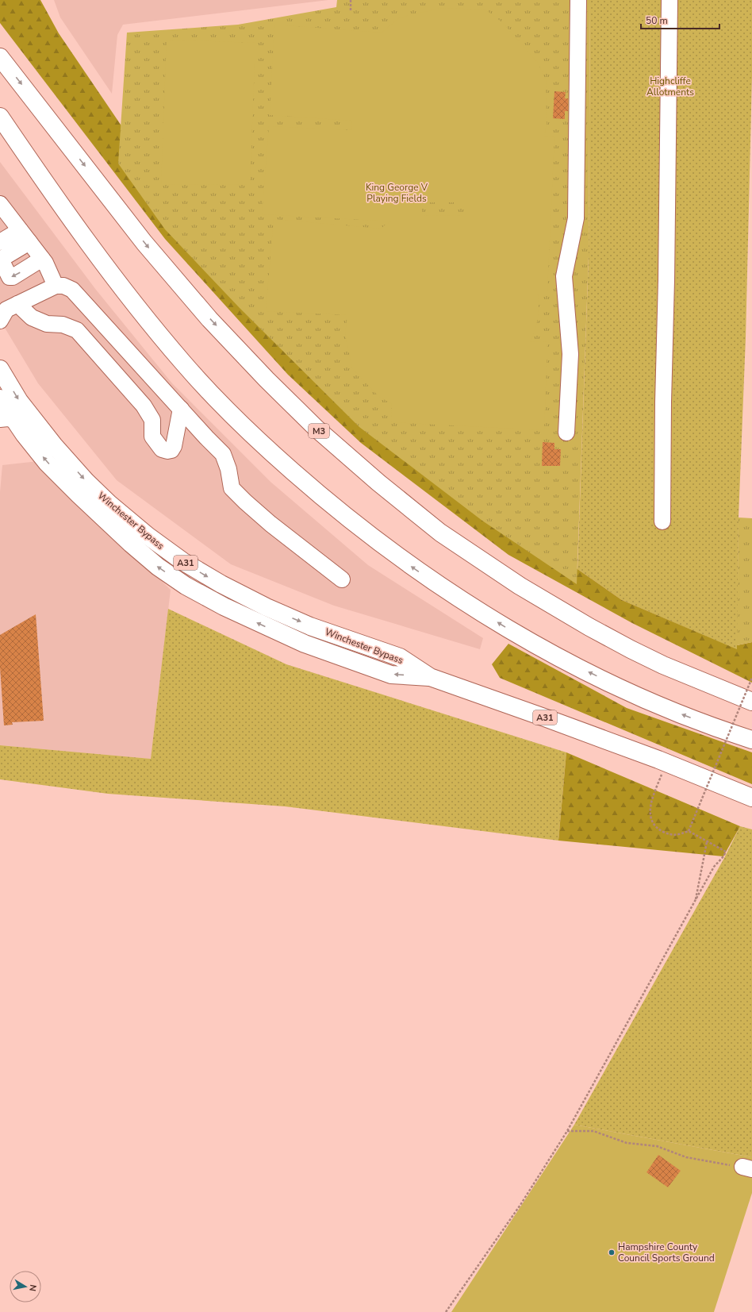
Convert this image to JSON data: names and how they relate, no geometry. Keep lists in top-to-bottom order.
{
  "streets": {
    "highway": ["M3", "Winchester Bypass", "A31"]
  },
  "crossings": [
    ["Winchester Bypass", "A31"]
  ],
  "parks": ["Highcliffe Allotments", "King George V Playing Fields"],
  "places": ["Hampshire County Council Sports Ground"],
  "scale_bar": "50 m",
  "north": "right"
}
